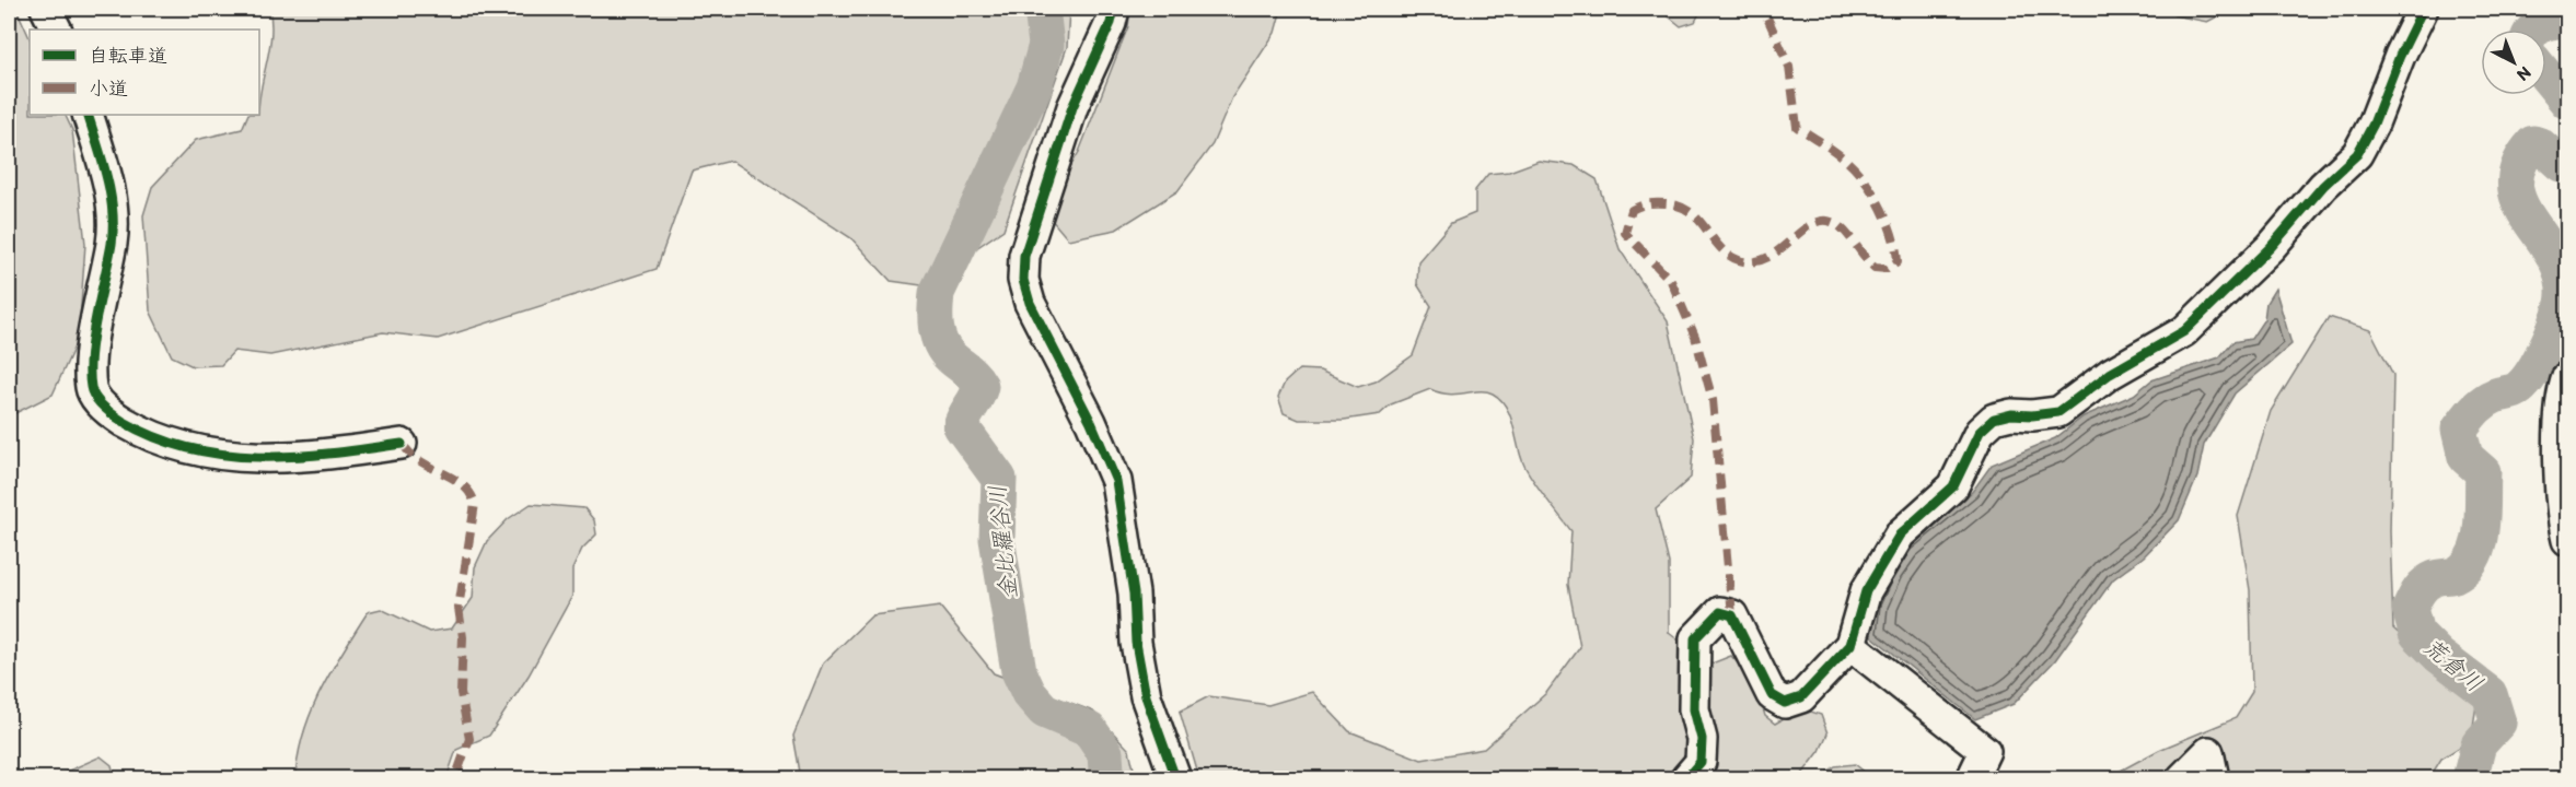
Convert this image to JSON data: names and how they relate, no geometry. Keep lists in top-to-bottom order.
{
  "water": ["金比羅谷川", "荒倉川"],
  "legend": ["自転車道", "小道"],
  "north": "bottom right"
}
